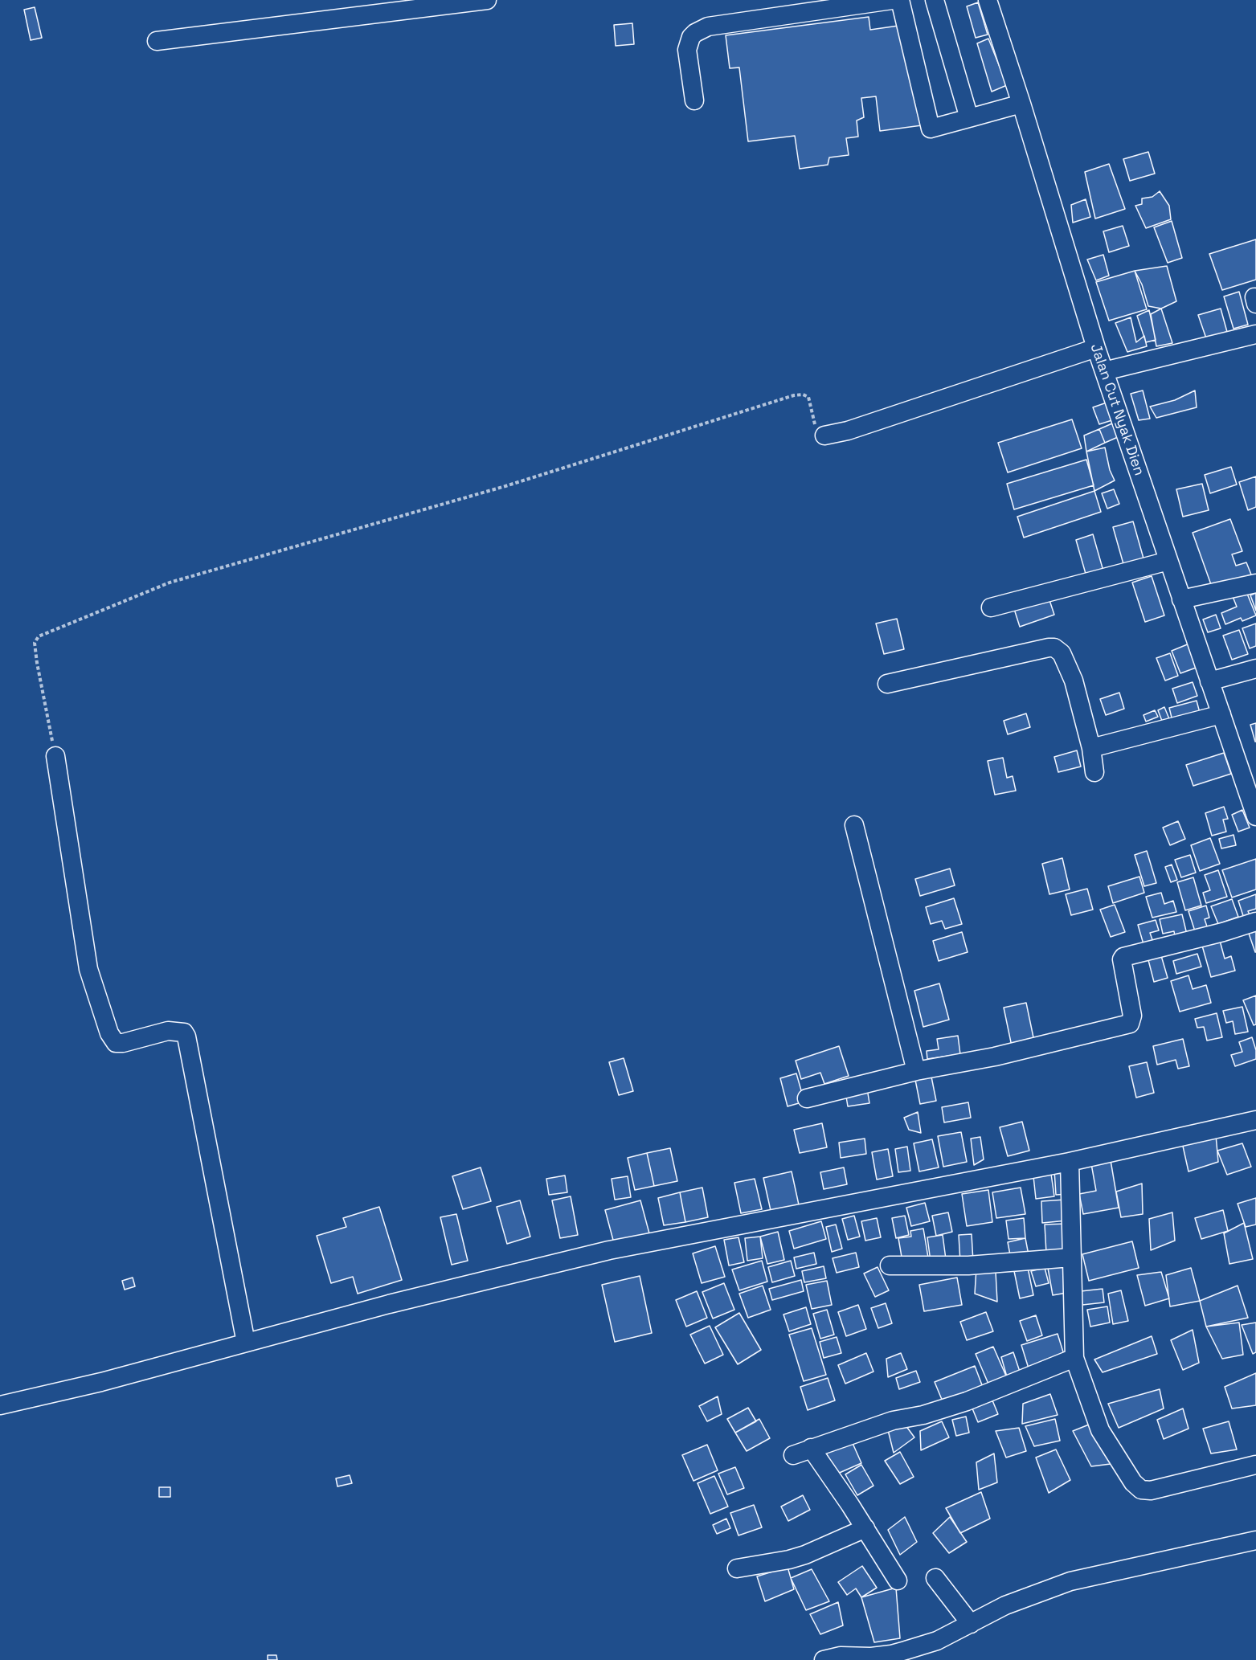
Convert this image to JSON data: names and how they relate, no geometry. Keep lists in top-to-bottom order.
{
  "streets": {
    "street": ["Jalan Cut Nyak Dien"]
  }
}
